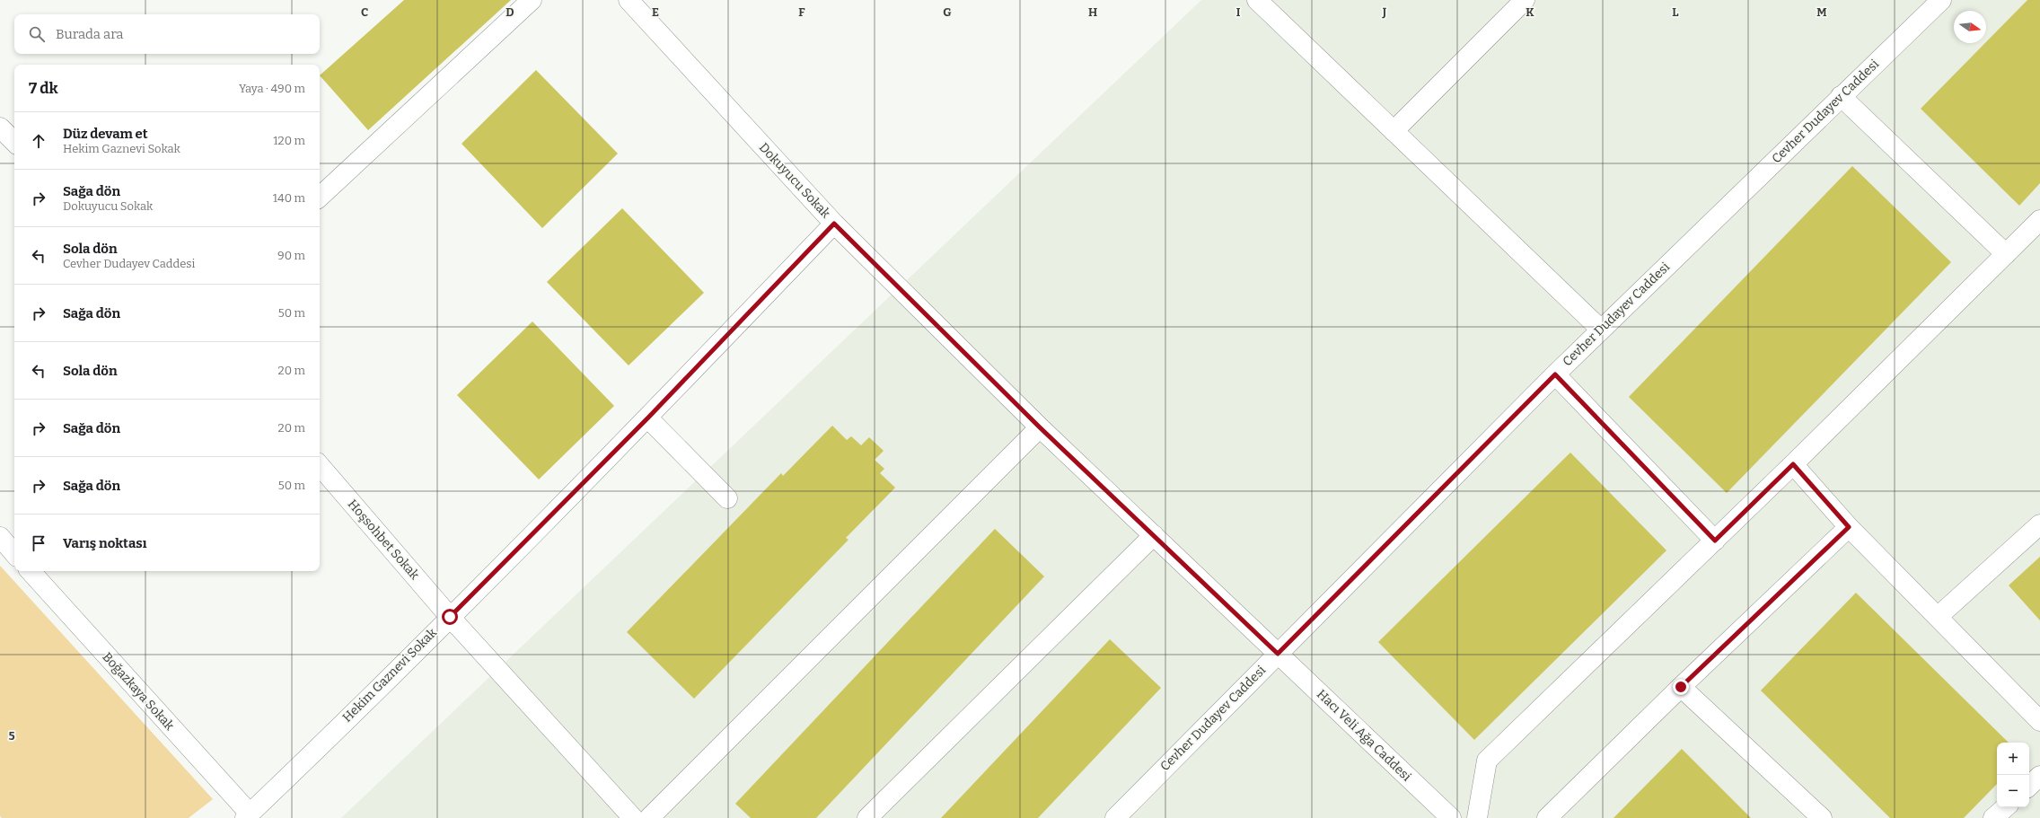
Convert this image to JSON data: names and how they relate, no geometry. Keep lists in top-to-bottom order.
{
  "streets": {
    "street": [
      "Cevher Dudayev Caddesi",
      "Dokuyucu Sokak",
      "Hoşsohbet Sokak",
      "Hekim Gaznevi Sokak",
      "Boğazkaya Sokak",
      "Hacı Veli Ağa Caddesi"
    ]
  },
  "crossings": [
    ["Cevher Dudayev Caddesi", "Dokuyucu Sokak"],
    ["Cevher Dudayev Caddesi", "Hacı Veli Ağa Caddesi"],
    ["Dokuyucu Sokak", "Hekim Gaznevi Sokak"],
    ["Dokuyucu Sokak", "Hacı Veli Ağa Caddesi"],
    ["Hoşsohbet Sokak", "Hekim Gaznevi Sokak"],
    ["Hekim Gaznevi Sokak", "Boğazkaya Sokak"]
  ],
  "north": "right",
  "page": {
    "search": "Burada ara",
    "heading": ["7 dk", "Yaya · 490 m"],
    "list": [
      ["Düz devam et", "Hekim Gaznevi Sokak", "120 m"],
      ["Sağa dön", "Dokuyucu Sokak", "140 m"],
      ["Sola dön", "Cevher Dudayev Caddesi", "90 m"],
      ["Sağa dön", "50 m"],
      ["Sola dön", "20 m"],
      ["Sağa dön", "20 m"],
      ["Sağa dön", "50 m"],
      "Varış noktası"
    ],
    "map_buttons": ["+", "−"]
  },
  "grid": {
    "columns": [
      "C",
      "D",
      "E",
      "F",
      "G",
      "H",
      "I",
      "J",
      "K",
      "L",
      "M"
    ],
    "rows": ["5"]
  }
}
